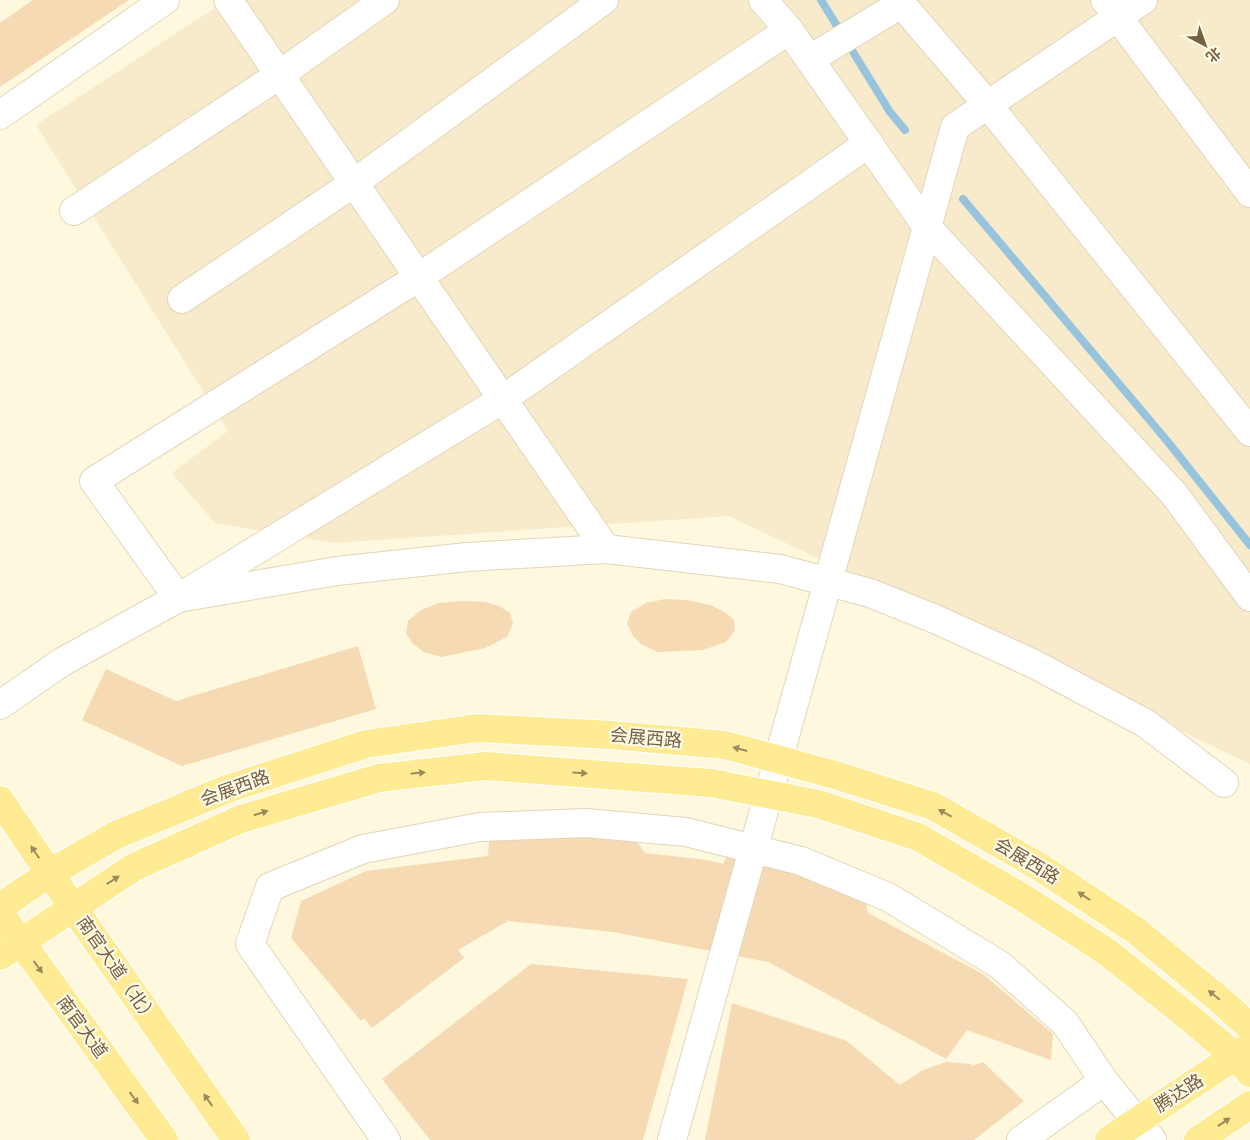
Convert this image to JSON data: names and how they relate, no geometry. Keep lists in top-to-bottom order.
{
  "streets": {
    "main road": [
      "会展西路",
      "南官大道（北）",
      "南官大道",
      "腾达路"
    ]
  },
  "crossings": [
    ["会展西路", "南官大道（北）"],
    ["会展西路", "南官大道"],
    ["会展西路", "腾达路"]
  ],
  "one_way": ["南官大道（北）", "南官大道"],
  "north": "bottom right"
}
